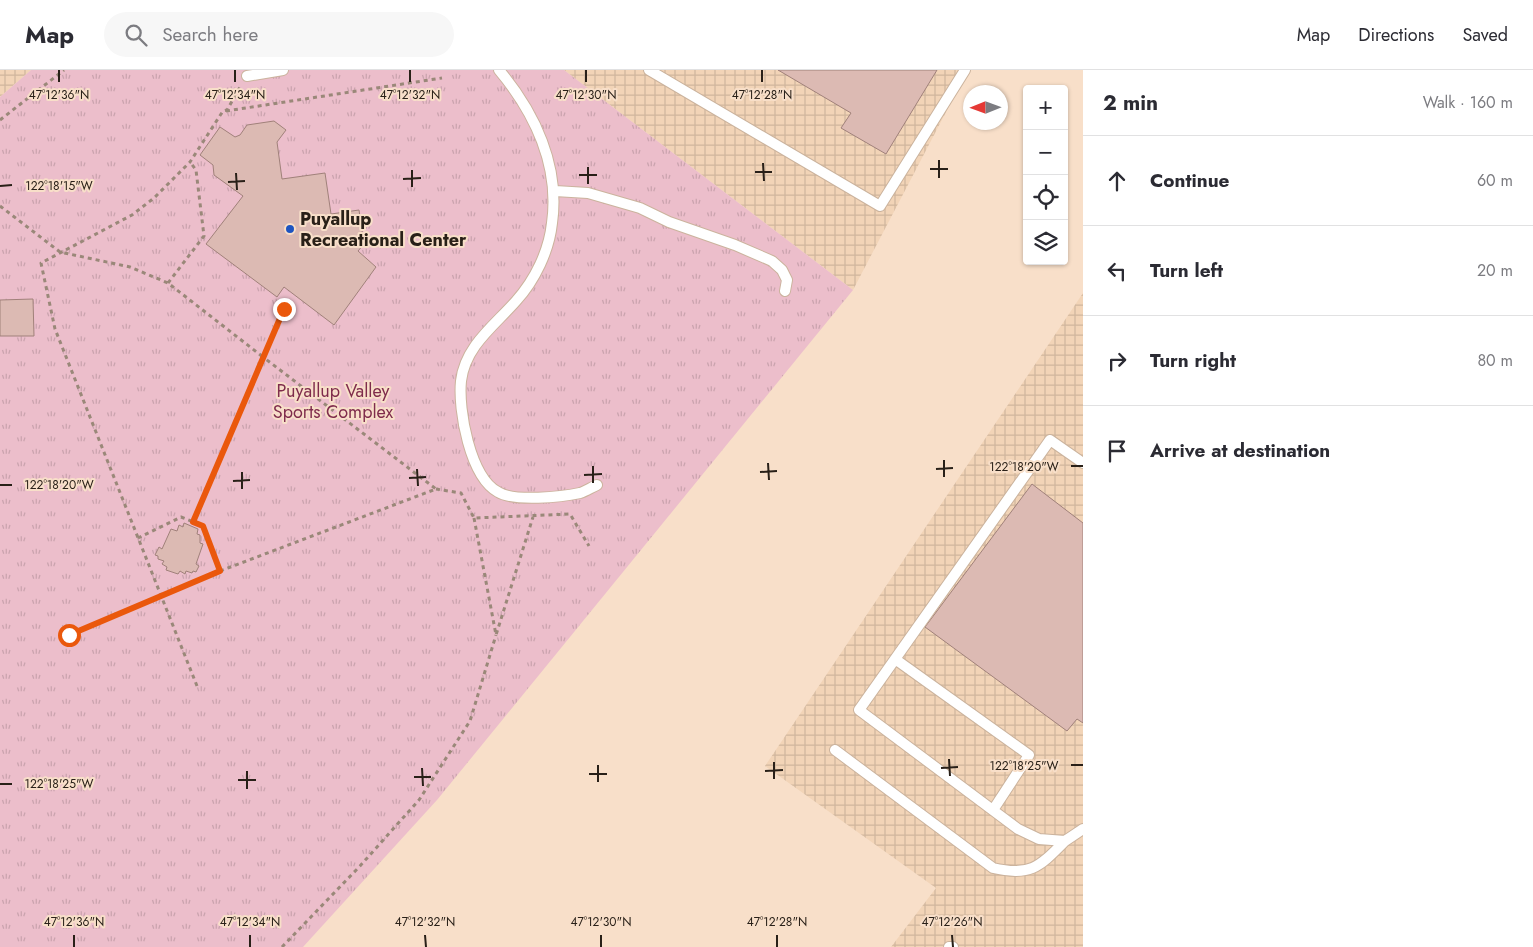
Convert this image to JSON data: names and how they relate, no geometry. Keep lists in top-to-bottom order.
{
  "parks": ["Puyallup Valley Sports Complex"],
  "places": ["Puyallup Recreational Center"],
  "north": "left",
  "page": {
    "header": "Map",
    "search": "Search here",
    "nav": ["Map", "Directions", "Saved"],
    "heading": ["2 min", "Walk · 160 m"],
    "map_buttons": ["+", "−"],
    "list": [
      ["Continue", "60 m"],
      ["Turn left", "20 m"],
      ["Turn right", "80 m"],
      "Arrive at destination"
    ]
  },
  "coordinates": [
    "47°12'36\"N",
    "47°12'34\"N",
    "47°12'32\"N",
    "47°12'30\"N",
    "47°12'28\"N",
    "122°18'15\"W",
    "122°18'20\"W",
    "122°18'25\"W",
    "47°12'26\"N"
  ]
}
